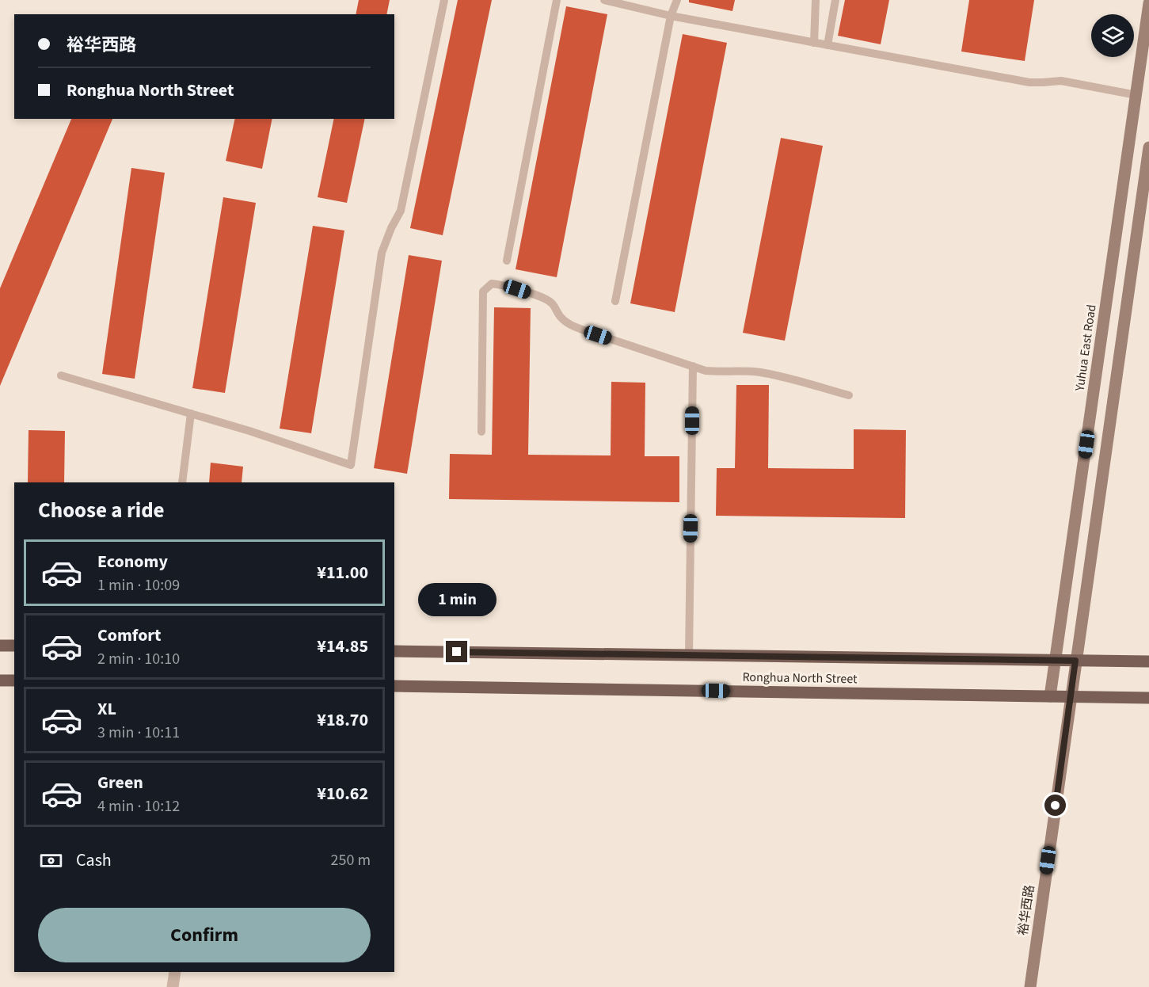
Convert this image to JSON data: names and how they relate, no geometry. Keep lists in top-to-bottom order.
{
  "streets": {
    "main road": ["Ronghua North Street"],
    "street": ["Yuhua East Road", "裕华西路"]
  },
  "crossings": [
    ["Yuhua East Road", "Ronghua North Street"],
    ["Ronghua North Street", "裕华西路"]
  ],
  "page": {
    "banner": ["裕华西路", "Ronghua North Street"],
    "heading": "Choose a ride",
    "list": [
      {
        "name": "Economy",
        "note": "1 min · 10:09",
        "value": "¥11.00"
      },
      {
        "name": "Comfort",
        "note": "2 min · 10:10",
        "value": "¥14.85"
      },
      {
        "name": "XL",
        "note": "3 min · 10:11",
        "value": "¥18.70"
      },
      {
        "name": "Green",
        "note": "4 min · 10:12",
        "value": "¥10.62"
      }
    ],
    "bubble": "1 min",
    "pay": ["Cash", "250 m"],
    "buttons": "Confirm"
  }
}
